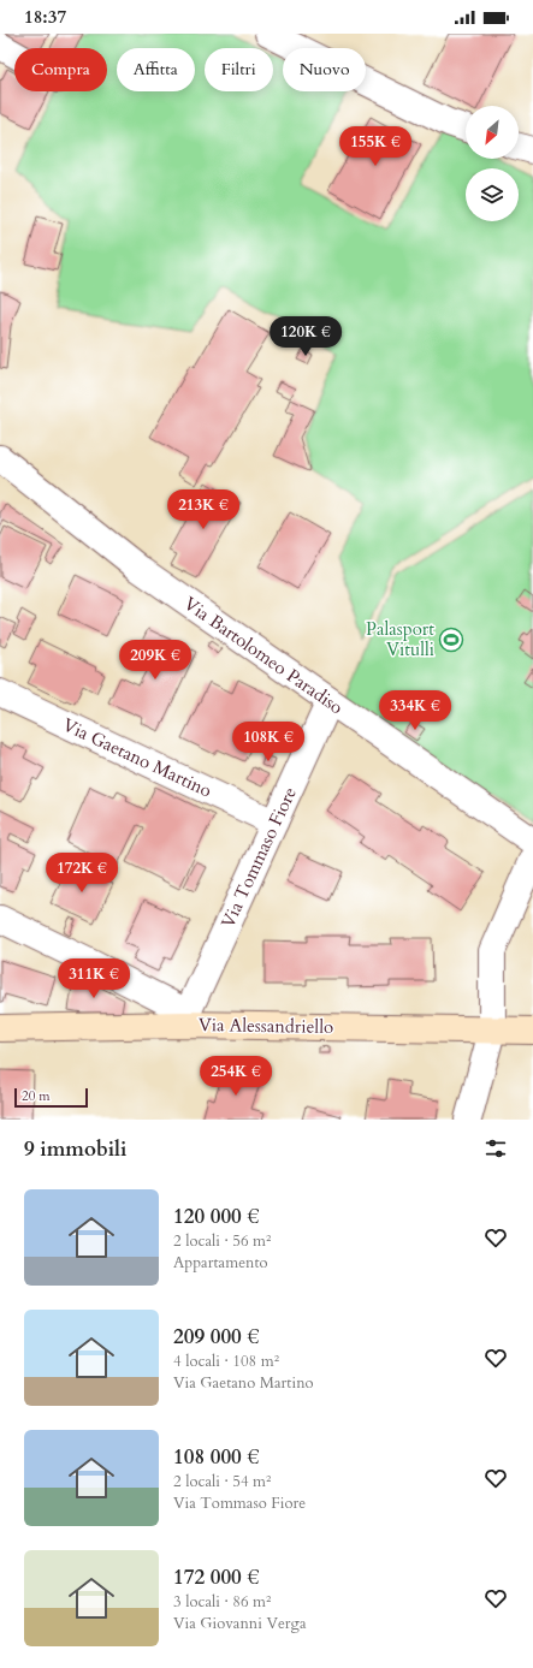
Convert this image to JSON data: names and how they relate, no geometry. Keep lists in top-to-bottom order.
{
  "streets": {
    "street": [
      "Via Bartolomeo Paradiso",
      "Via Gaetano Martino",
      "Via Tommaso Fiore",
      "Via Alessandriello"
    ]
  },
  "crossings": [
    ["Via Bartolomeo Paradiso", "Via Tommaso Fiore"],
    ["Via Gaetano Martino", "Via Tommaso Fiore"],
    ["Via Tommaso Fiore", "Via Alessandriello"]
  ],
  "places": {
    "sports": ["Palasport Vitulli"]
  },
  "scale_bar": "20 m",
  "north": "bottom left",
  "page": {
    "status": "18:37",
    "chip": [
      "Compra",
      "Affitta",
      "Filtri",
      "Nuovo"
    ],
    "price": [
      "155K €",
      "120K €",
      "213K €",
      "209K €",
      "334K €",
      "108K €",
      "172K €",
      "311K €",
      "254K €"
    ],
    "scale": "20 m",
    "heading": "9 immobili",
    "list": [
      {
        "name": "120 000 €",
        "note": "2 locali · 56 m² · Appartamento"
      },
      {
        "name": "209 000 €",
        "note": "4 locali · 108 m² · Via Gaetano Martino"
      },
      {
        "name": "108 000 €",
        "note": "2 locali · 54 m² · Via Tommaso Fiore"
      },
      {
        "name": "172 000 €",
        "note": "3 locali · 86 m² · Via Giovanni Verga"
      }
    ]
  }
}
